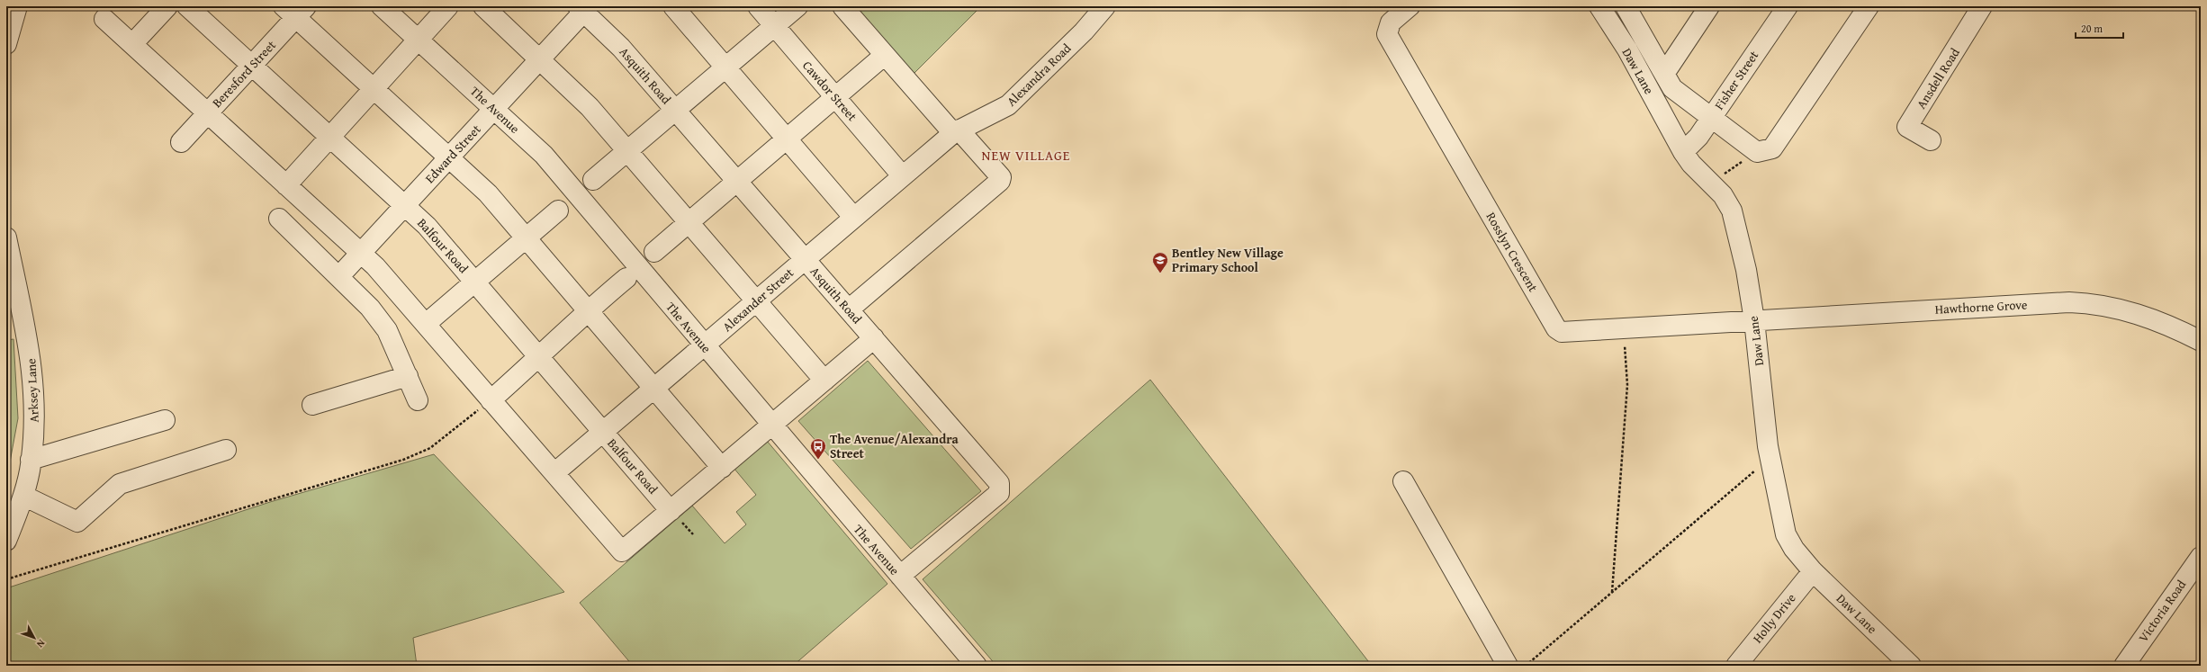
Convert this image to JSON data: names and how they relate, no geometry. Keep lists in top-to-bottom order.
{
  "streets": {
    "street": [
      "Daw Lane",
      "Beresford Street",
      "Alexandra Road",
      "Asquith Road",
      "Ansdell Road",
      "Fisher Street",
      "Cawdor Street",
      "The Avenue",
      "Edward Street",
      "Balfour Road",
      "Rosslyn Crescent",
      "Alexander Street",
      "Hawthorne Grove",
      "Arksey Lane",
      "Victoria Road",
      "Holly Drive"
    ]
  },
  "crossings": [
    ["Daw Lane", "Fisher Street"],
    ["Daw Lane", "Rosslyn Crescent"],
    ["Daw Lane", "Hawthorne Grove"],
    ["Daw Lane", "Holly Drive"],
    ["Beresford Street", "Balfour Road"],
    ["Alexandra Road", "Alexander Street"],
    ["Asquith Road", "The Avenue"],
    ["Asquith Road", "Edward Street"],
    ["Asquith Road", "Alexander Street"],
    ["Cawdor Street", "Alexander Street"],
    ["The Avenue", "Edward Street"],
    ["The Avenue", "Alexander Street"],
    ["Edward Street", "Balfour Road"],
    ["Balfour Road", "Alexander Street"],
    ["Rosslyn Crescent", "Hawthorne Grove"]
  ],
  "districts": ["NEW VILLAGE"],
  "places": {
    "school or university": ["Bentley New Village Primary School"],
    "bus stop": ["The Avenue/Alexandra Street"]
  },
  "scale_bar": "20 m",
  "north": "bottom right"
}
